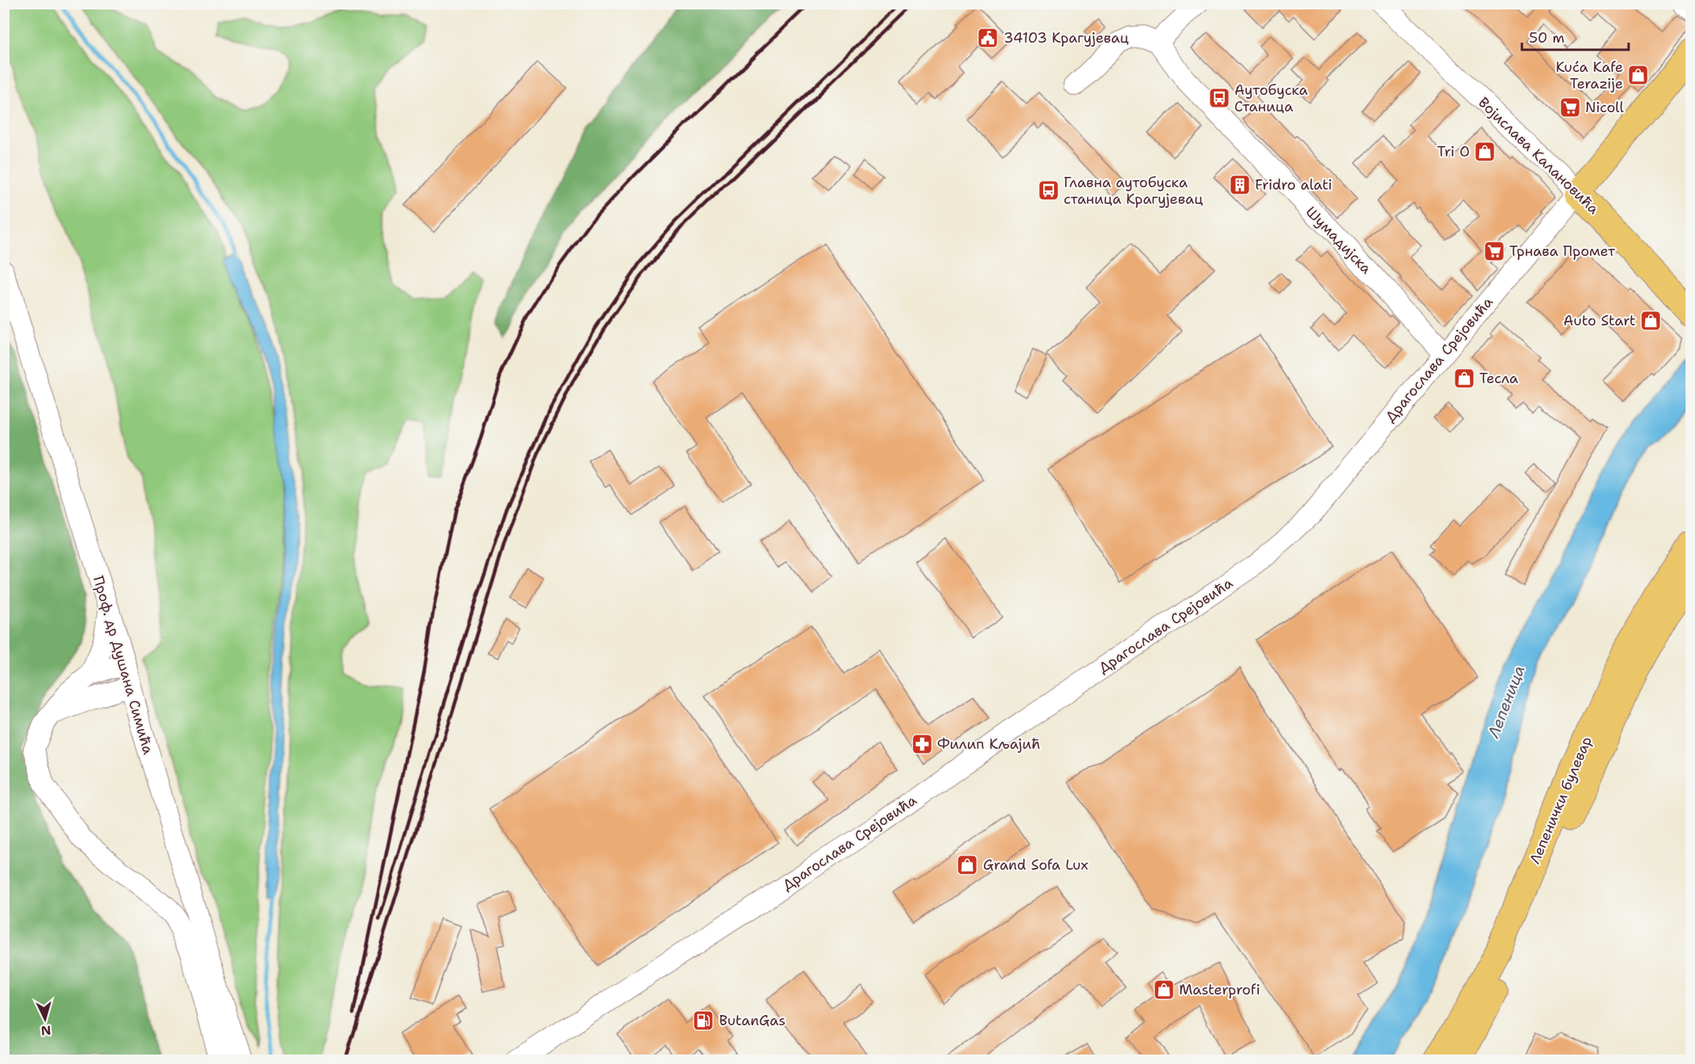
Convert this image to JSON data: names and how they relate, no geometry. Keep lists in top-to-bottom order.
{
  "streets": {
    "main road": ["Војислава Калановића", "Драгослава Срејовића", "Лепенички булевар"],
    "street": ["Шумадијска", "Проф. др Душана Симића"]
  },
  "crossings": [
    ["Војислава Калановића", "Драгослава Срејовића"],
    ["Шумадијска", "Драгослава Срејовића"]
  ],
  "water": ["Лепеница"],
  "places": {
    "public building": ["34103 Крагујевац"],
    "shop": [
      "Kuća Kafe Terazije",
      "Tri O",
      "Auto Start",
      "Тесла",
      "Grand Sofa Lux",
      "Masterprofi"
    ],
    "bus stop": ["Аутобуска Станица", "Главна аутобуска станица Крагујевац"],
    "supermarket": ["Nicoll", "Трнава Промет"],
    "building": ["Fridro alati"],
    "pharmacy": ["Филип Кљајић"],
    "fuel station": ["ButanGas"]
  },
  "scale_bar": "50 m",
  "north": "bottom"
}
